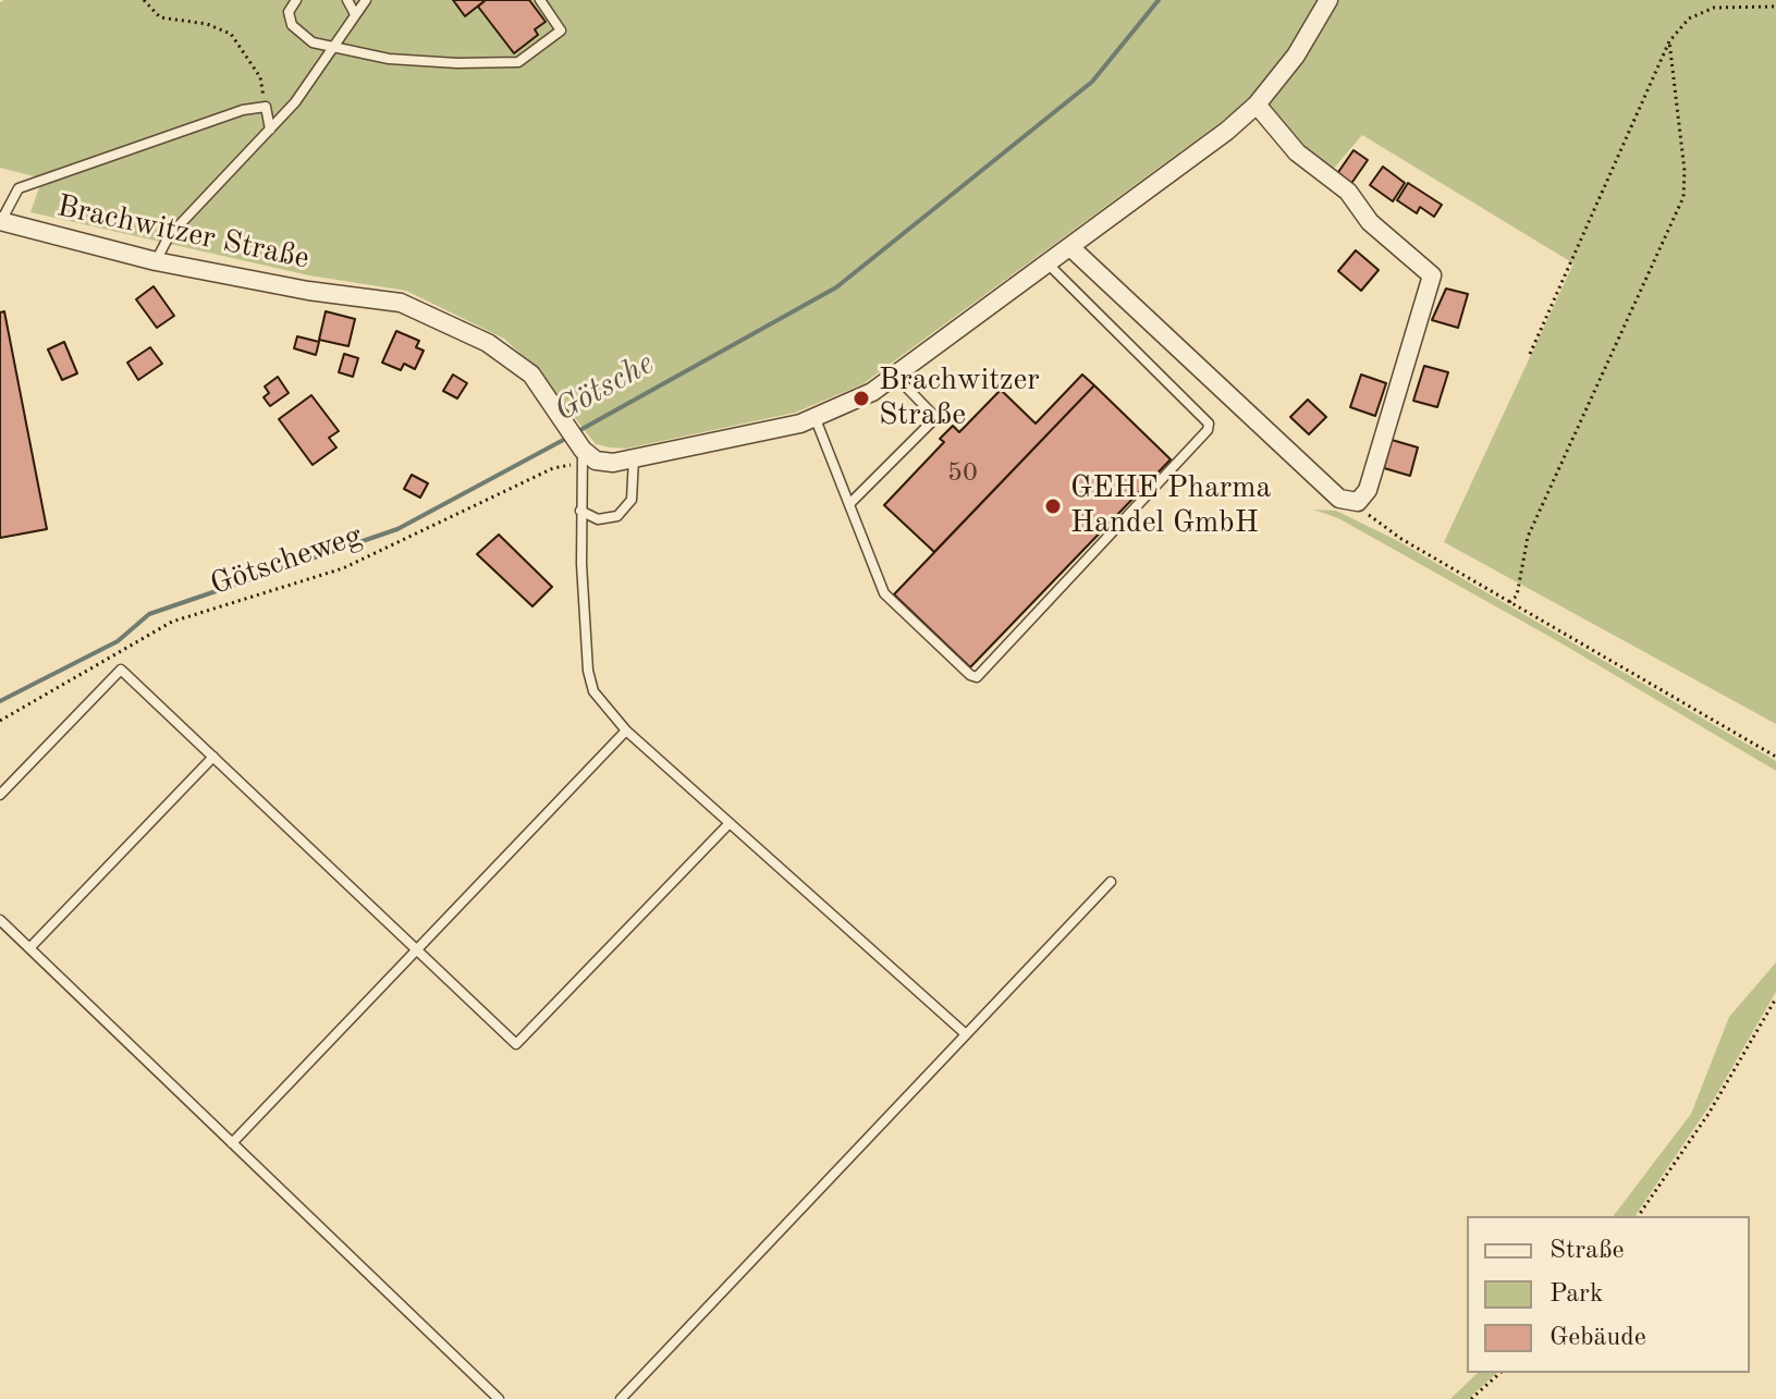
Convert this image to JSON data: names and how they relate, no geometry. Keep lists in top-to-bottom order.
{
  "streets": {
    "street": ["Brachwitzer Straße"],
    "path": ["Götscheweg"]
  },
  "crossings": [
    ["Brachwitzer Straße", "Götscheweg"]
  ],
  "water": ["Götsche"],
  "places": ["Brachwitzer Straße", "GEHE Pharma Handel GmbH"],
  "house_numbers": ["50"],
  "legend": ["Straße", "Park", "Gebäude"]
}
